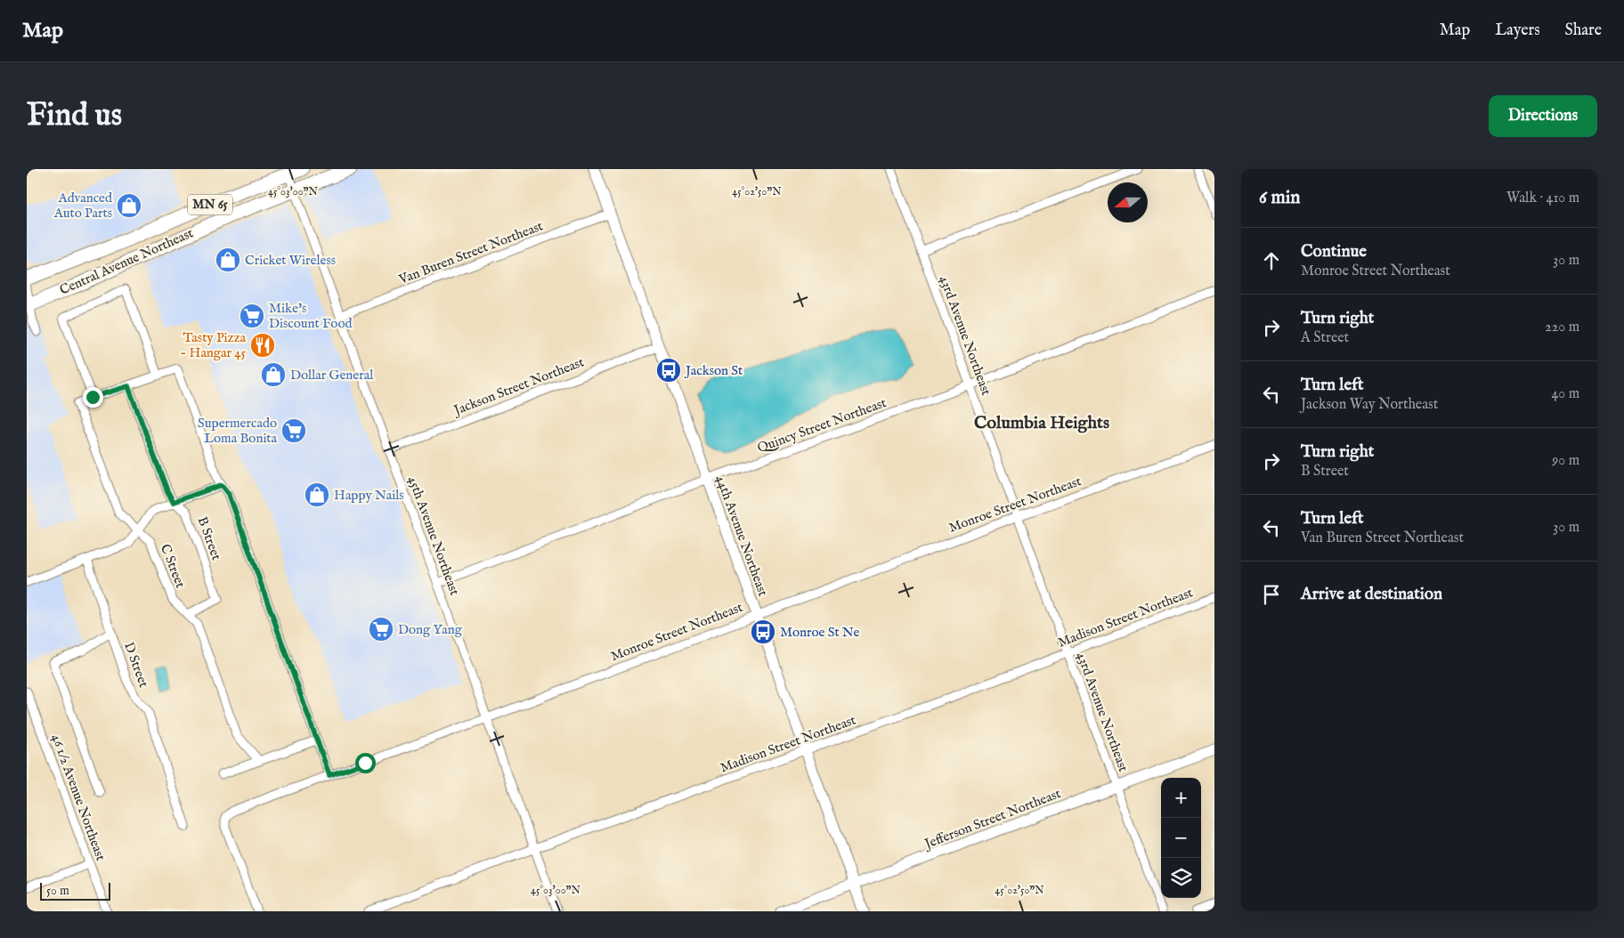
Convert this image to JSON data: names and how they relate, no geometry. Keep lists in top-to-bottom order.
{
  "streets": {
    "main road": ["MN 65", "Central Avenue Northeast"],
    "street": [
      "Van Buren Street Northeast",
      "43rd Avenue Northeast",
      "Jackson Street Northeast",
      "Quincy Street Northeast",
      "Monroe Street Northeast",
      "45th Avenue Northeast",
      "44th Avenue Northeast",
      "B Street",
      "C Street",
      "Madison Street Northeast",
      "D Street",
      "46 1/2 Avenue Northeast",
      "Jefferson Street Northeast"
    ]
  },
  "crossings": [
    ["Van Buren Street Northeast", "45th Avenue Northeast"],
    ["Van Buren Street Northeast", "44th Avenue Northeast"],
    ["Central Avenue Northeast", "45th Avenue Northeast"],
    ["43rd Avenue Northeast", "Quincy Street Northeast"],
    ["43rd Avenue Northeast", "Monroe Street Northeast"],
    ["43rd Avenue Northeast", "Madison Street Northeast"],
    ["43rd Avenue Northeast", "Jefferson Street Northeast"],
    ["Jackson Street Northeast", "45th Avenue Northeast"],
    ["Jackson Street Northeast", "44th Avenue Northeast"],
    ["Quincy Street Northeast", "45th Avenue Northeast"],
    ["Quincy Street Northeast", "44th Avenue Northeast"],
    ["Monroe Street Northeast", "45th Avenue Northeast"],
    ["Monroe Street Northeast", "44th Avenue Northeast"],
    ["45th Avenue Northeast", "Madison Street Northeast"],
    ["44th Avenue Northeast", "Madison Street Northeast"],
    ["44th Avenue Northeast", "Jefferson Street Northeast"],
    ["B Street", "C Street"]
  ],
  "districts": ["Columbia Heights"],
  "places": {
    "shop": [
      "Advanced Auto Parts",
      "Cricket Wireless",
      "Dollar General",
      "Happy Nails"
    ],
    "supermarket": ["Mike's Discount Food", "Supermercado Loma Bonita", "Dong Yang"],
    "restaurant": ["Tasty Pizza - Hangar 45"],
    "bus stop": ["Jackson St", "Monroe St Ne"]
  },
  "scale_bar": "50 m",
  "north": "left",
  "page": {
    "header": "Map",
    "nav": ["Map", "Layers", "Share"],
    "buttons": "Directions",
    "title": "Find us",
    "heading": ["6 min", "Walk · 410 m"],
    "list": [
      ["Continue", "Monroe Street Northeast", "30 m"],
      ["Turn right", "A Street", "220 m"],
      ["Turn left", "Jackson Way Northeast", "40 m"],
      ["Turn right", "B Street", "90 m"],
      ["Turn left", "Van Buren Street Northeast", "30 m"],
      "Arrive at destination"
    ],
    "map_buttons": ["+", "−"],
    "scale": "50 m"
  },
  "coordinates": ["45°03'00\"N", "45°02'50\"N"]
}
